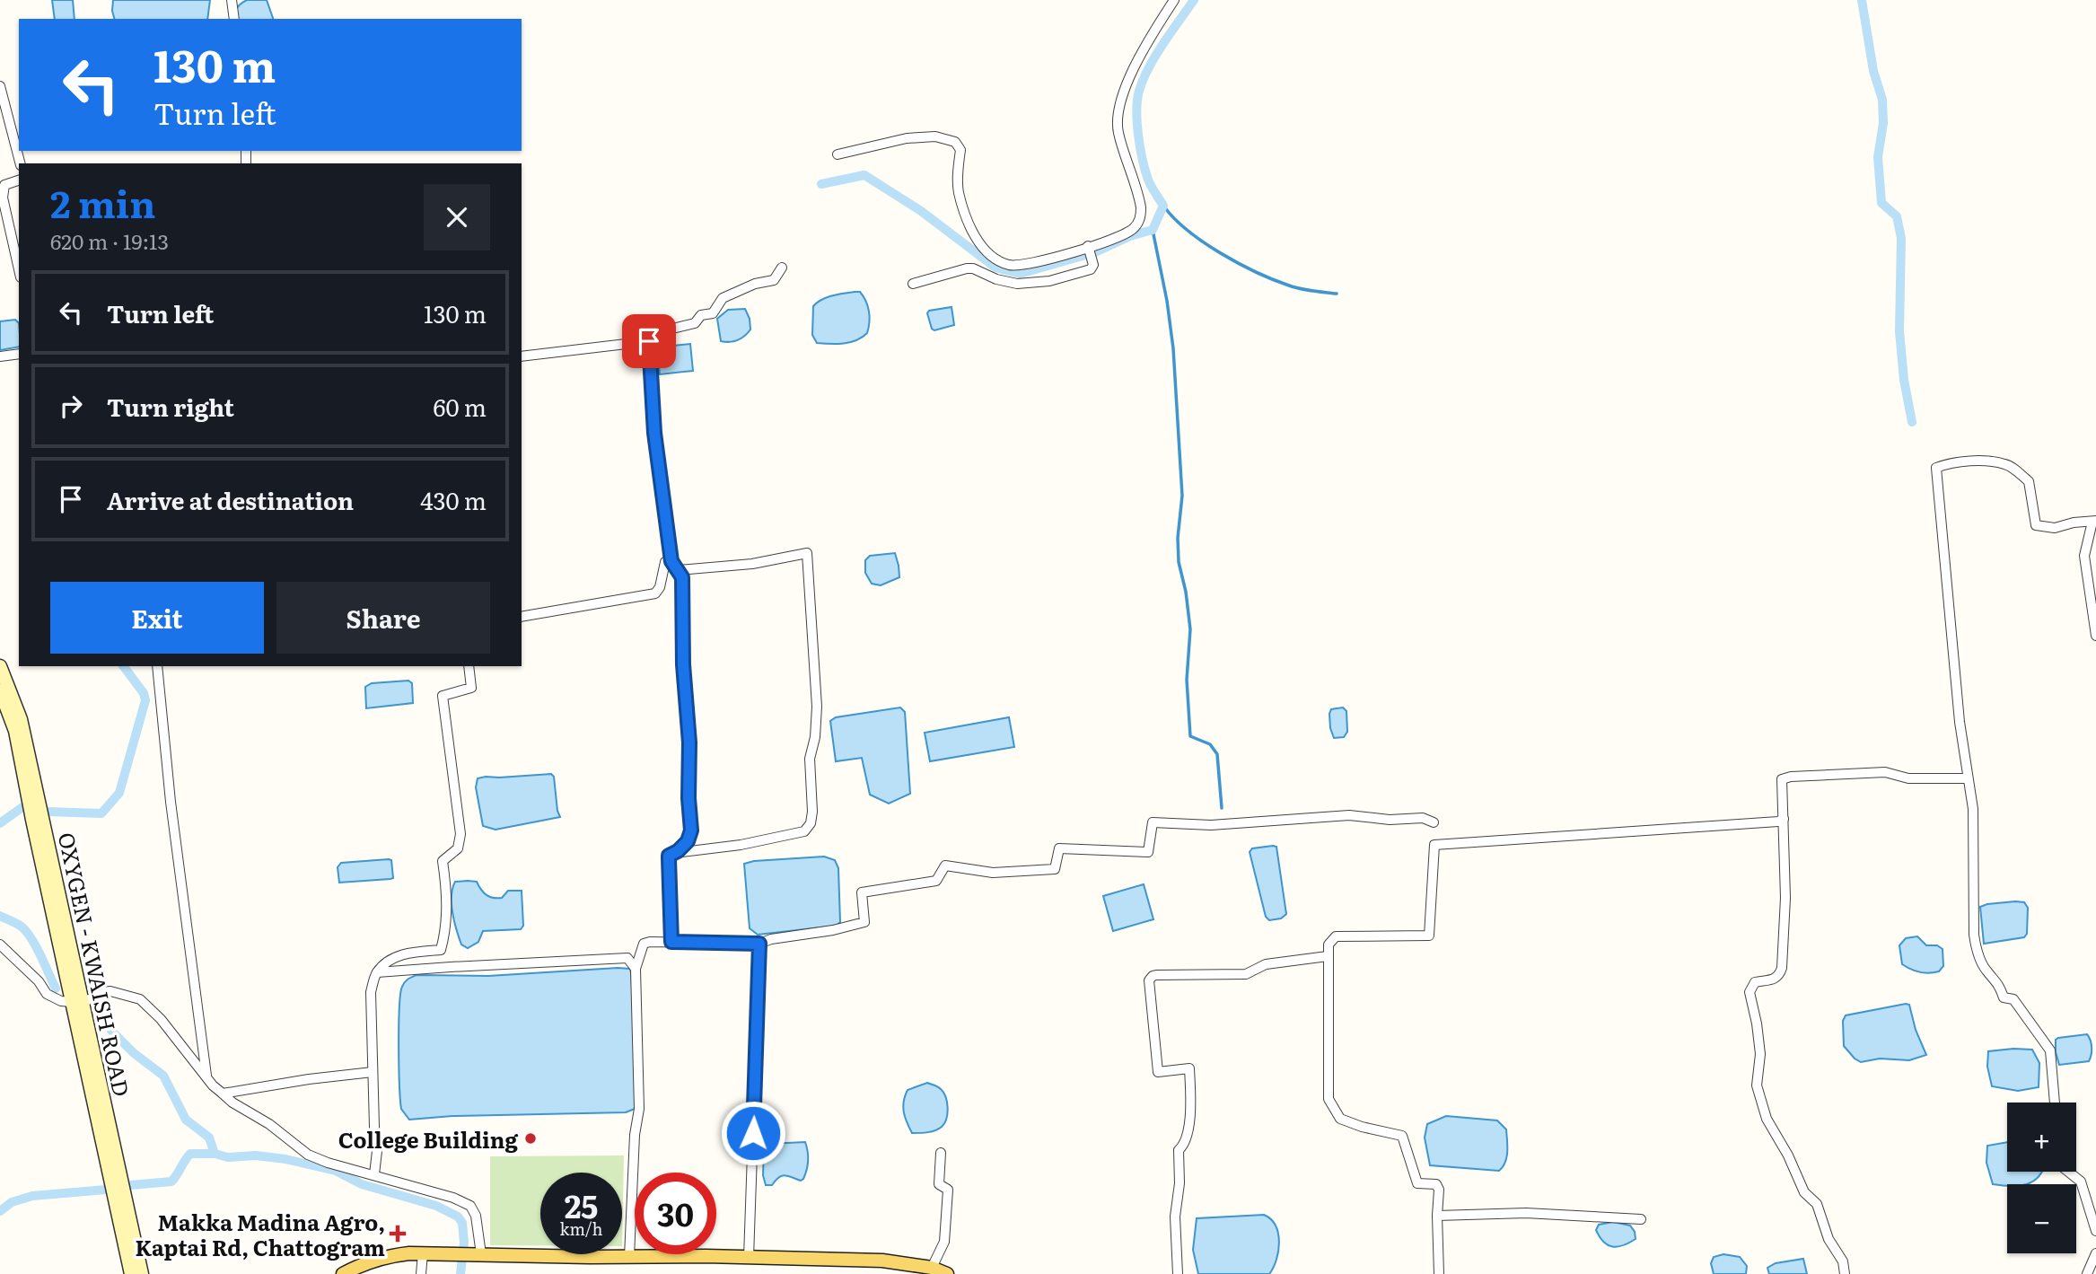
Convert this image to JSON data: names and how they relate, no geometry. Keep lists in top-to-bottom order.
{
  "streets": {
    "main road": ["OXYGEN - KWAISH ROAD"]
  },
  "places": {
    "other": ["College Building"],
    "health": ["Makka Madina Agro, Kaptai Rd, Chattogram"]
  },
  "page": {
    "turn": ["130 m", "Turn left"],
    "heading": ["2 min", "620 m · 19:13"],
    "list": [
      {
        "name": "Turn left",
        "value": "130 m"
      },
      {
        "name": "Turn right",
        "value": "60 m"
      },
      {
        "name": "Arrive at destination",
        "value": "430 m"
      }
    ],
    "buttons": ["Exit", "Share"],
    "map_buttons": ["+", "−"],
    "speed": "25 km/h",
    "limit": "30"
  }
}
